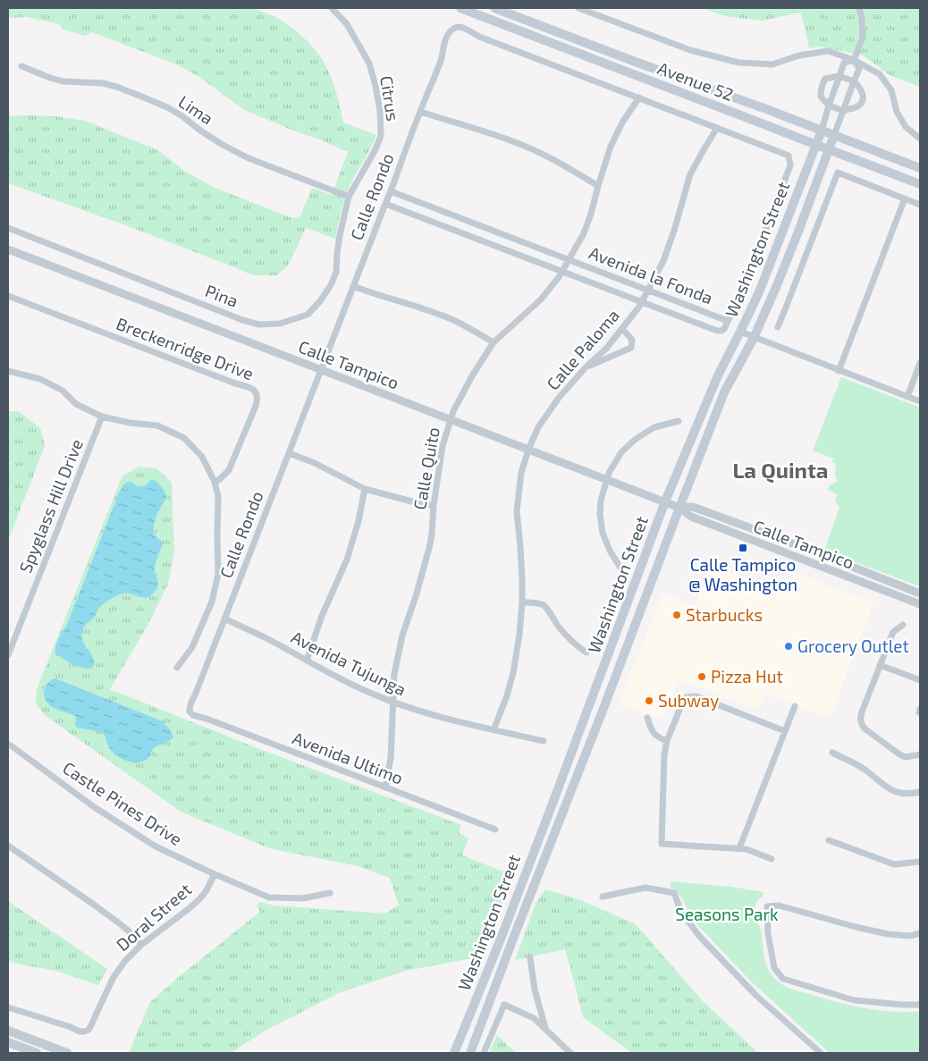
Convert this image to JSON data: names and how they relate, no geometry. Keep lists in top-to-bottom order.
{
  "streets": {
    "main road": ["Avenue 52", "Washington Street"],
    "street": [
      "Citrus",
      "Lima",
      "Calle Rondo",
      "Avenida la Fonda",
      "Pina",
      "Breckenridge Drive",
      "Calle Paloma",
      "Calle Tampico",
      "Calle Quito",
      "Spyglass Hill Drive",
      "Avenida Tujunga",
      "Avenida Ultimo",
      "Castle Pines Drive",
      "Doral Street"
    ]
  },
  "crossings": [
    ["Avenue 52", "Washington Street"],
    ["Citrus", "Lima"],
    ["Citrus", "Pina"],
    ["Lima", "Pina"],
    ["Calle Rondo", "Avenida la Fonda"],
    ["Calle Rondo", "Calle Paloma"],
    ["Calle Rondo", "Calle Tampico"],
    ["Calle Rondo", "Calle Quito"],
    ["Calle Rondo", "Avenida Tujunga"],
    ["Calle Rondo", "Avenida Ultimo"],
    ["Washington Street", "Calle Tampico"],
    ["Avenida la Fonda", "Calle Paloma"],
    ["Avenida la Fonda", "Calle Quito"],
    ["Calle Paloma", "Calle Tampico"],
    ["Calle Paloma", "Avenida Tujunga"],
    ["Calle Tampico", "Calle Quito"],
    ["Calle Quito", "Avenida Tujunga"],
    ["Calle Quito", "Avenida Ultimo"],
    ["Castle Pines Drive", "Doral Street"]
  ],
  "districts": ["La Quinta"],
  "parks": ["Seasons Park"],
  "places": {
    "transit": ["Calle Tampico @ Washington"],
    "other": [
      "Starbucks",
      "Grocery Outlet",
      "Pizza Hut",
      "Subway"
    ]
  }
}
